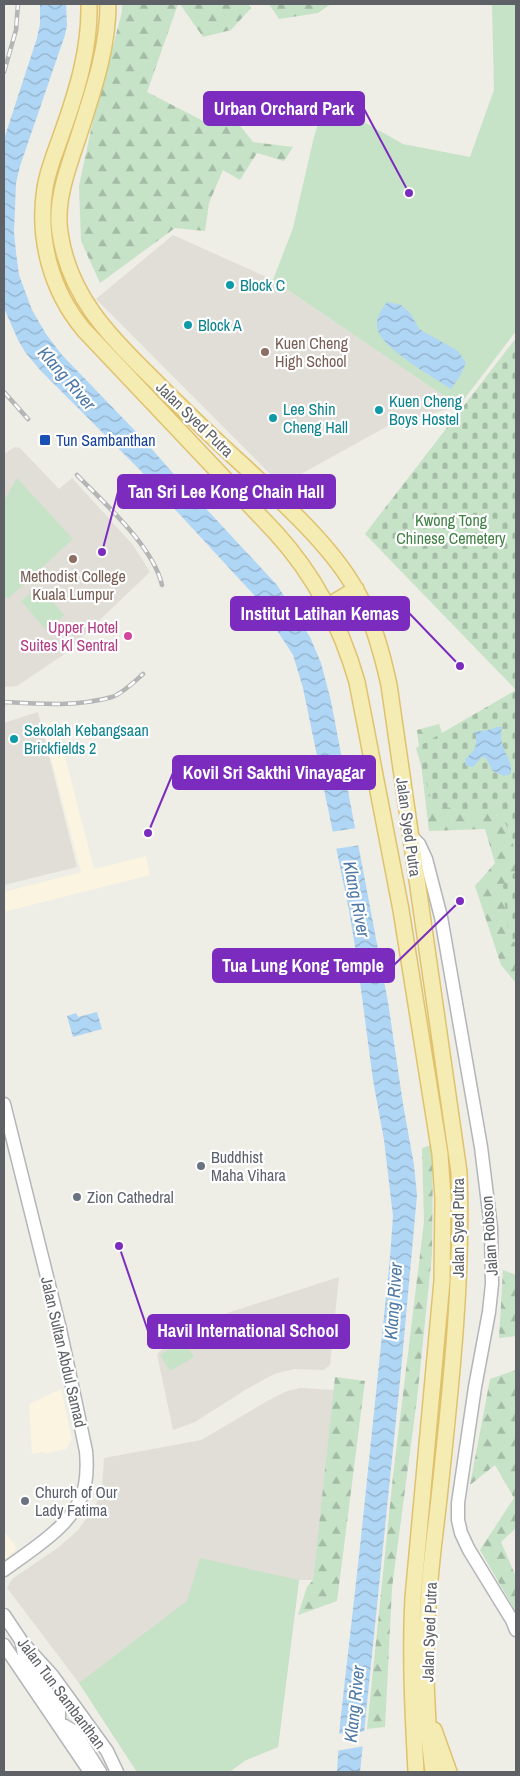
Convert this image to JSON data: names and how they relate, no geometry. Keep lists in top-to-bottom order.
{
  "streets": {
    "main road": [
      "Jalan Syed Putra",
      "Jalan Robson",
      "Jalan Sultan Abdul Samad",
      "Jalan Tun Sambanthan"
    ]
  },
  "crossings": [
    ["Jalan Syed Putra", "Jalan Robson"]
  ],
  "water": ["Klang River"],
  "parks": ["Kwong Tong Chinese Cemetery"],
  "places": {
    "other": [
      "Urban Orchard Park",
      "Block C",
      "Block A",
      "Kuen Cheng High School",
      "Kuen Cheng Boys Hostel",
      "Lee Shin Cheng Hall",
      "Tan Sri Lee Kong Chain Hall",
      "Methodist College Kuala Lumpur",
      "Upper Hotel Suites Kl Sentral",
      "Institut Latihan Kemas",
      "Sekolah Kebangsaan Brickfields 2",
      "Kovil Sri Sakthi Vinayagar",
      "Tua Lung Kong Temple",
      "Buddhist Maha Vihara",
      "Zion Cathedral",
      "Havil International School",
      "Church of Our Lady Fatima"
    ],
    "transit": ["Tun Sambanthan"]
  }
}
